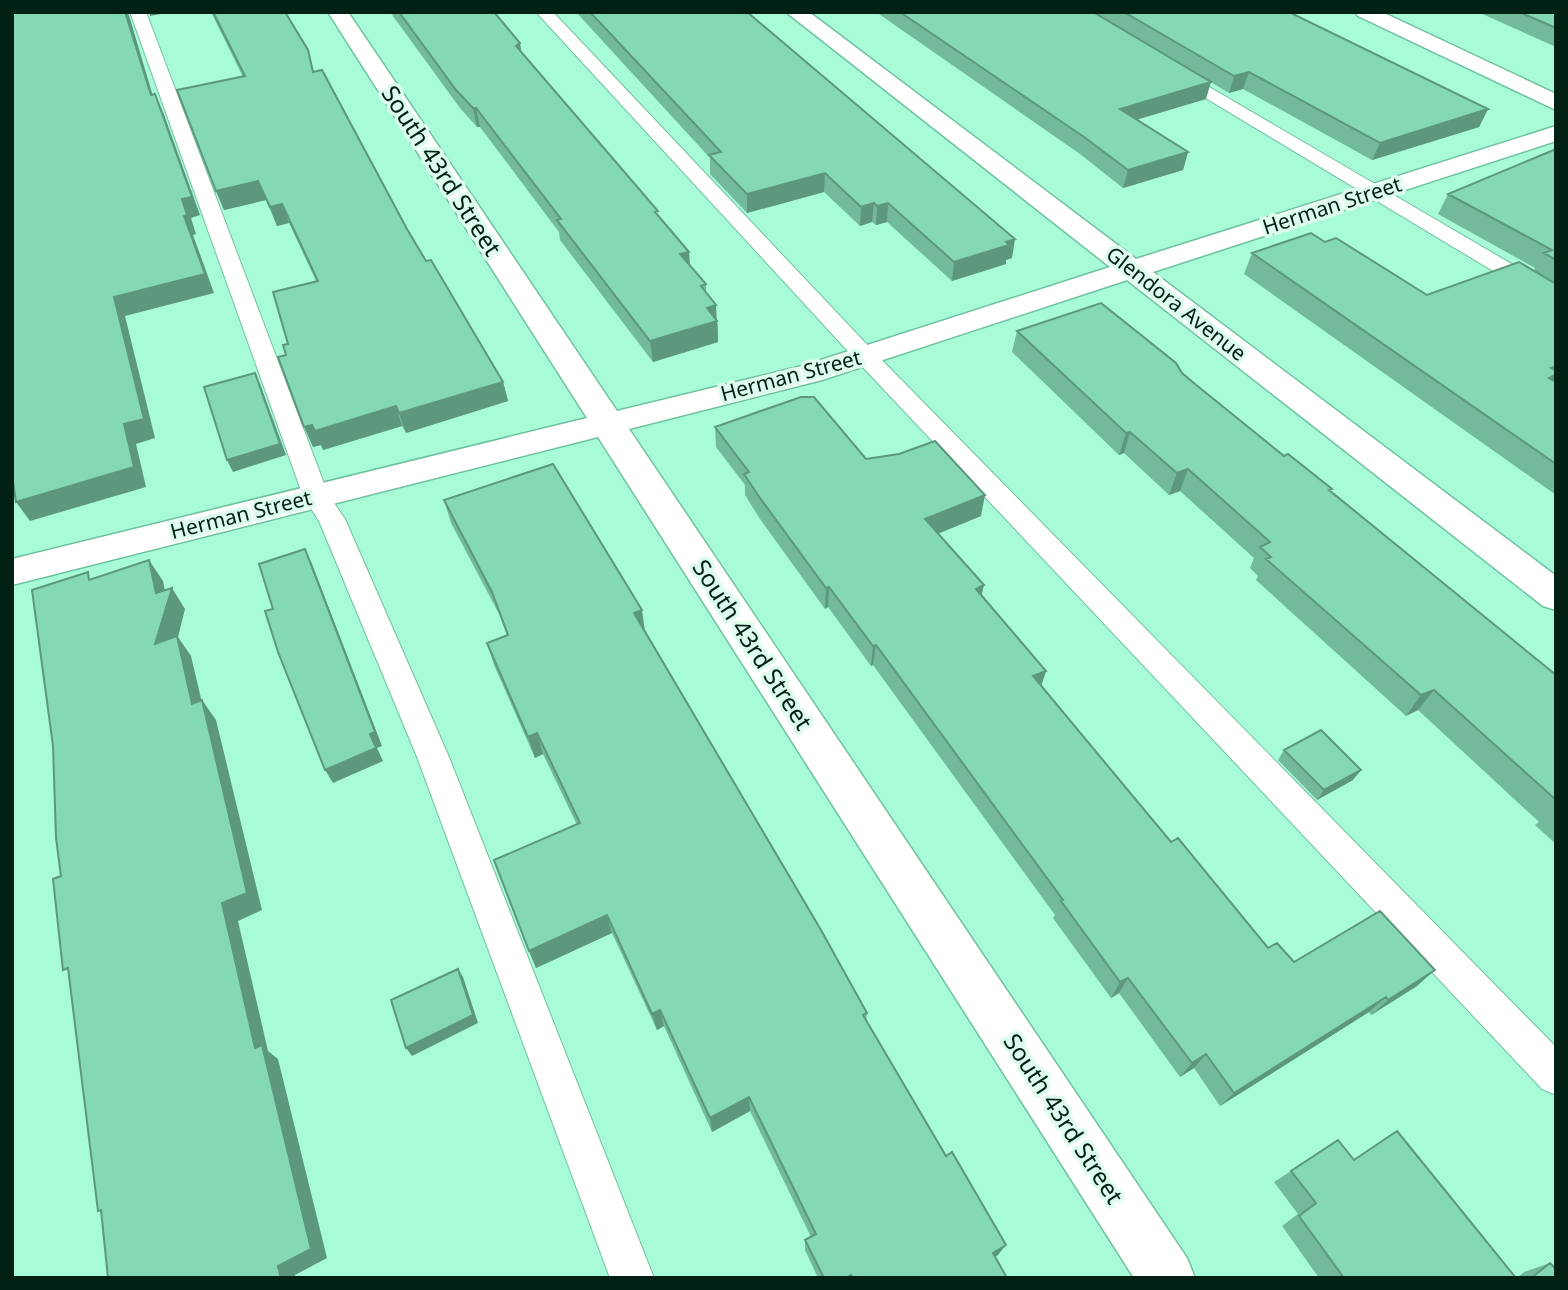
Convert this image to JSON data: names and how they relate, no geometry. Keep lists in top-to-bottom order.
{
  "streets": {
    "street": ["South 43rd Street", "Herman Street", "Glendora Avenue"]
  },
  "crossings": [
    ["South 43rd Street", "Herman Street"],
    ["Herman Street", "Glendora Avenue"]
  ]
}
